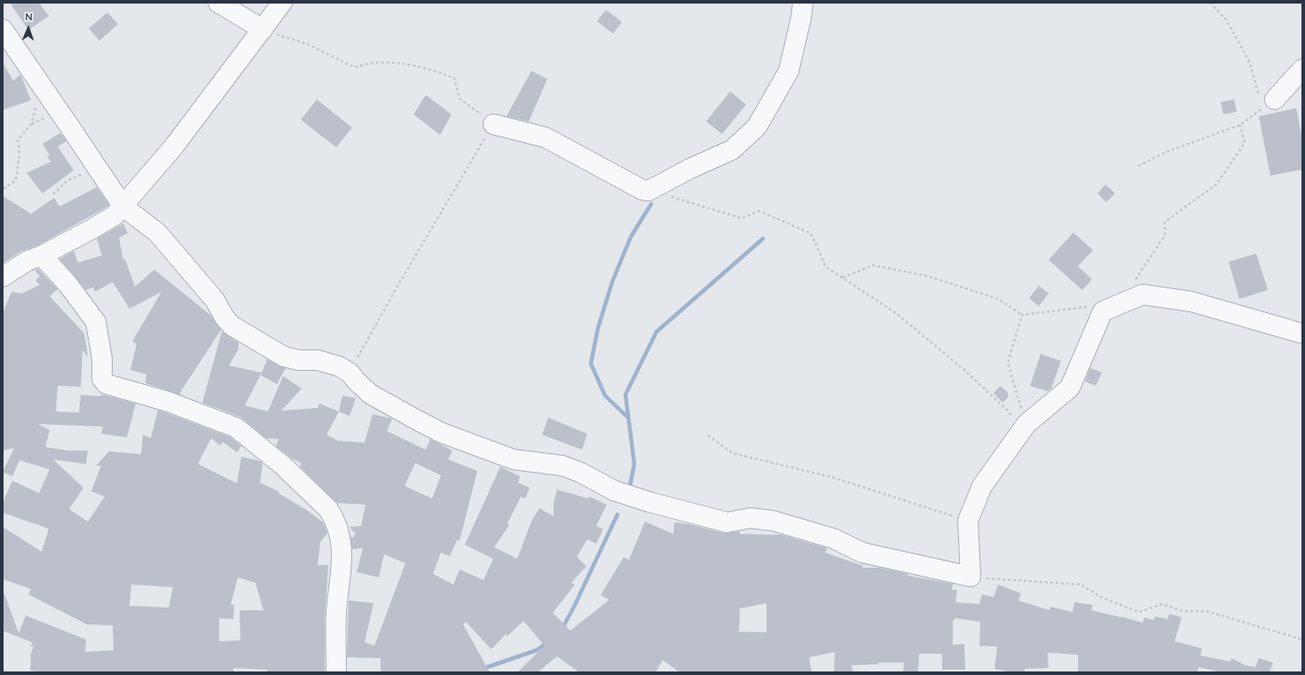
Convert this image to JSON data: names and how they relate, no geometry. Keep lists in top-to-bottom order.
{
  "north": "top"
}
